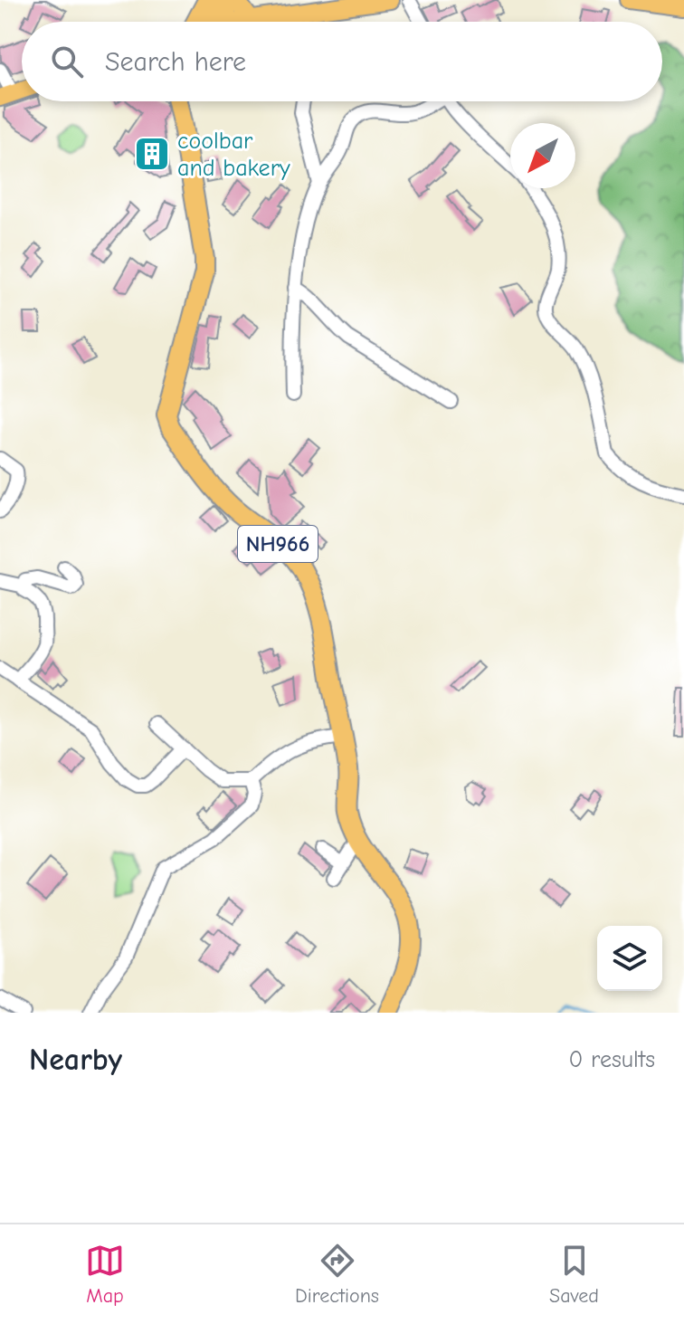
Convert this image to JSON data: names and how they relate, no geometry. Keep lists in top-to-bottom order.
{
  "streets": {
    "highway": ["NH966"]
  },
  "places": {
    "building": ["coolbar and bakery"]
  },
  "north": "bottom left",
  "page": {
    "search": "Search here",
    "heading": ["Nearby", "0 results"],
    "nav": ["Map", "Directions", "Saved"]
  }
}
